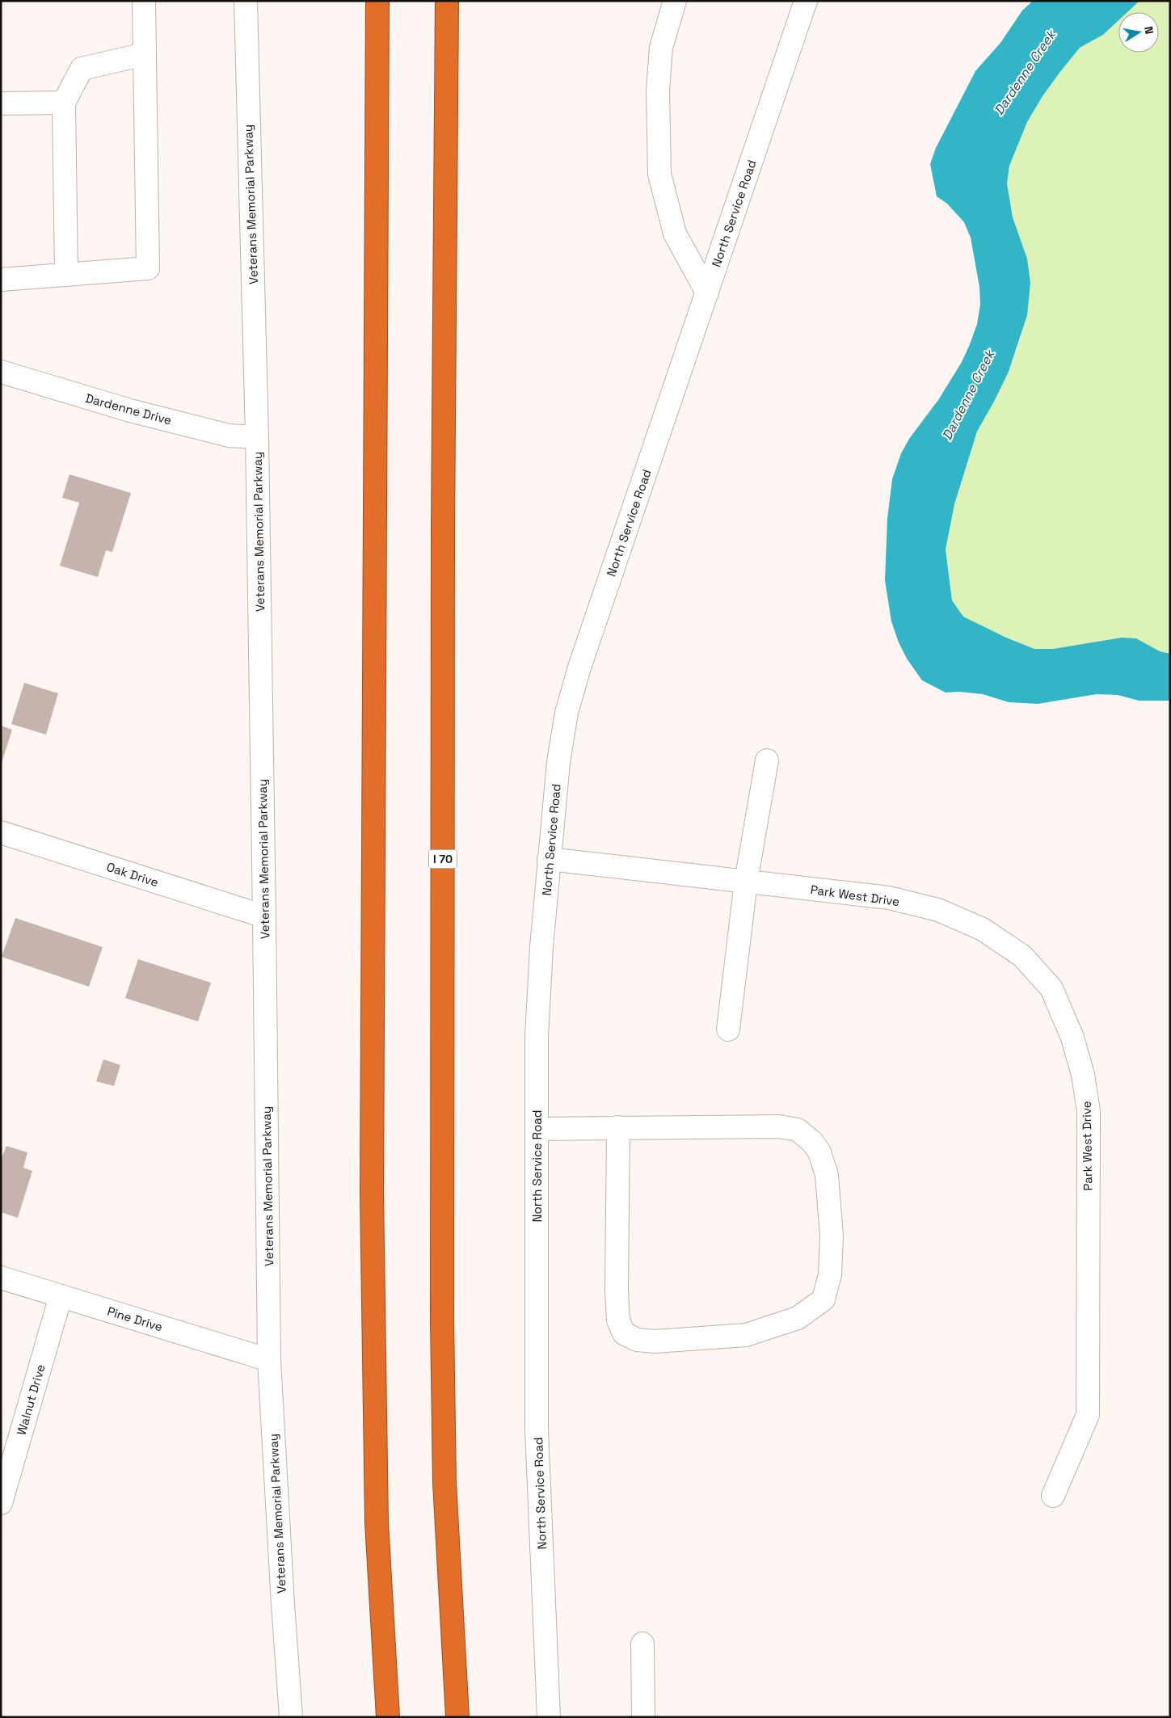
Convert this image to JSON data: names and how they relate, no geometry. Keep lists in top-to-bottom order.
{
  "streets": {
    "highway": ["I 70"],
    "street": [
      "Veterans Memorial Parkway",
      "North Service Road",
      "Dardenne Drive",
      "Oak Drive",
      "Park West Drive",
      "Pine Drive",
      "Walnut Drive"
    ]
  },
  "crossings": [
    ["Veterans Memorial Parkway", "Dardenne Drive"],
    ["Veterans Memorial Parkway", "Oak Drive"],
    ["Veterans Memorial Parkway", "Pine Drive"],
    ["North Service Road", "Park West Drive"],
    ["Pine Drive", "Walnut Drive"]
  ],
  "water": ["Dardenne Creek"],
  "north": "right"
}
